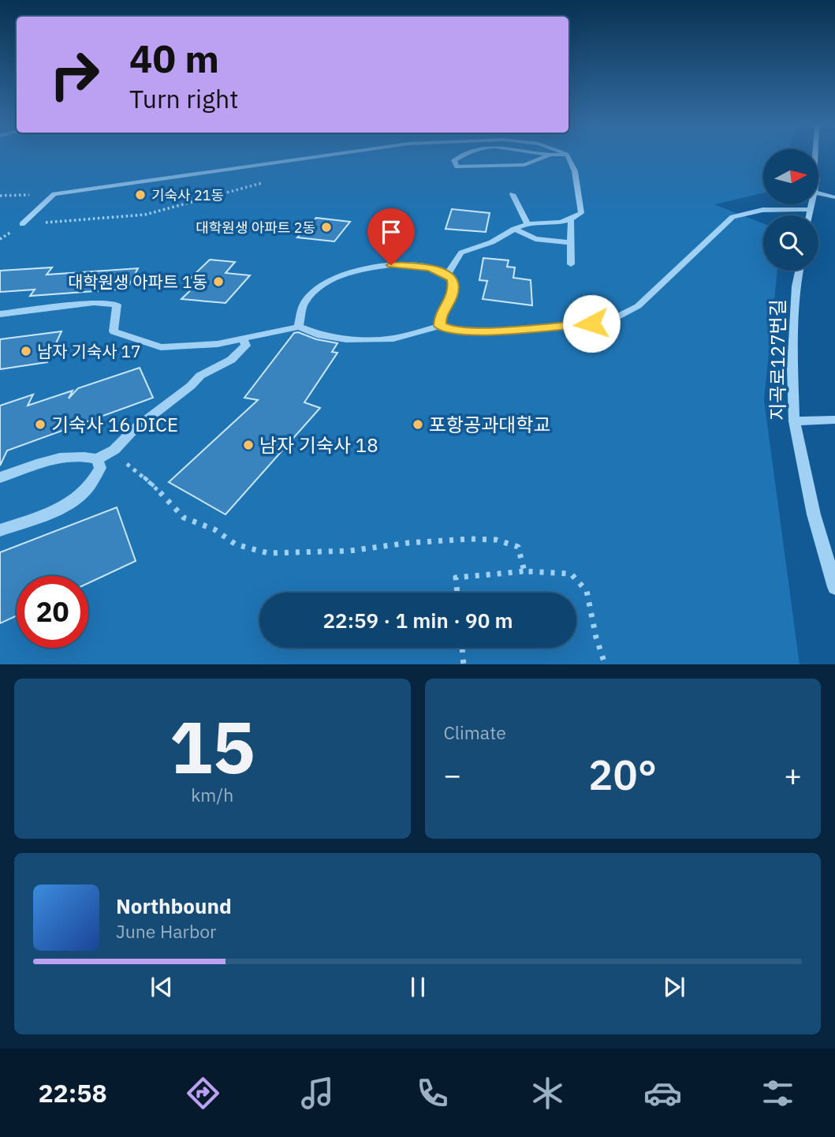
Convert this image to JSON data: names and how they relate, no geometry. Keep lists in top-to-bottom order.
{
  "streets": {
    "street": ["지곡로127번길"]
  },
  "places": [
    "기숙사 21동",
    "대학원생 아파트 2동",
    "대학원생 아파트 1동",
    "남자 기숙사 17",
    "기숙사 16 DICE",
    "포항공과대학교",
    "남자 기숙사 18"
  ],
  "north": "right",
  "page": {
    "turn": ["40 m", "Turn right"],
    "limit": "20",
    "trip": "22:59 · 1 min · 90 m",
    "tile": [
      ["15", "km/h"],
      "Climate"
    ],
    "heat": ["−", "20°", "+"],
    "song": ["Northbound", "June Harbor"],
    "tabs": "22:58"
  }
}
